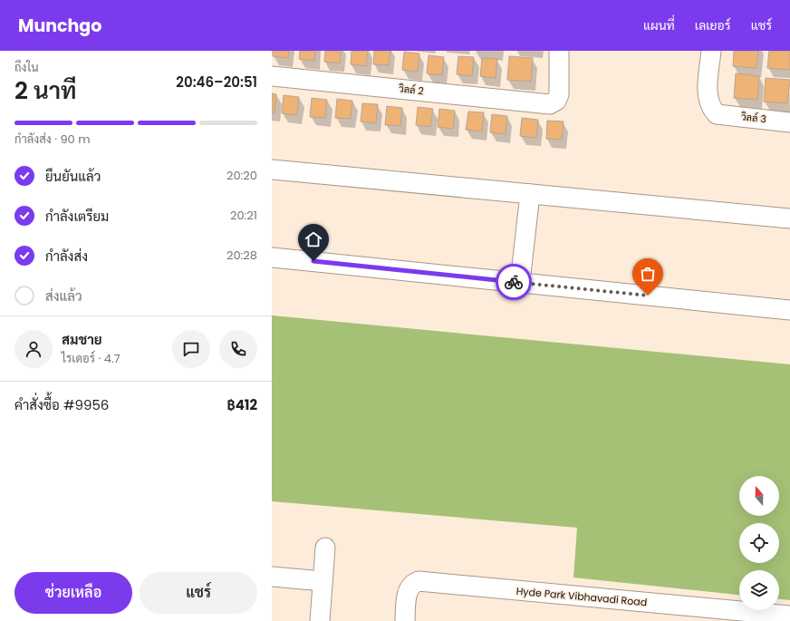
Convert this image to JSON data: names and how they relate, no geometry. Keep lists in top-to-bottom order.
{
  "streets": {
    "street": ["วิลล์ 2", "วิลล์ 3", "Hyde Park Vibhavadi Road"]
  },
  "north": "top",
  "page": {
    "header": "Munchgo",
    "nav": ["แผนที่", "เลเยอร์", "แชร์"],
    "heading": ["2 นาที", "ถึงใน", "20:46–20:51"],
    "panel": [
      "สมชาย",
      "ไรเดอร์ · 4.7",
      "คำสั่งซื้อ #9956",
      "฿412"
    ],
    "bar": "กำลังส่ง · 90 m",
    "list": [
      ["ยืนยันแล้ว", "20:20"],
      ["กำลังเตรียม", "20:21"],
      ["กำลังส่ง", "20:28"],
      "ส่งแล้ว"
    ],
    "buttons": ["ช่วยเหลือ", "แชร์"]
  }
}
